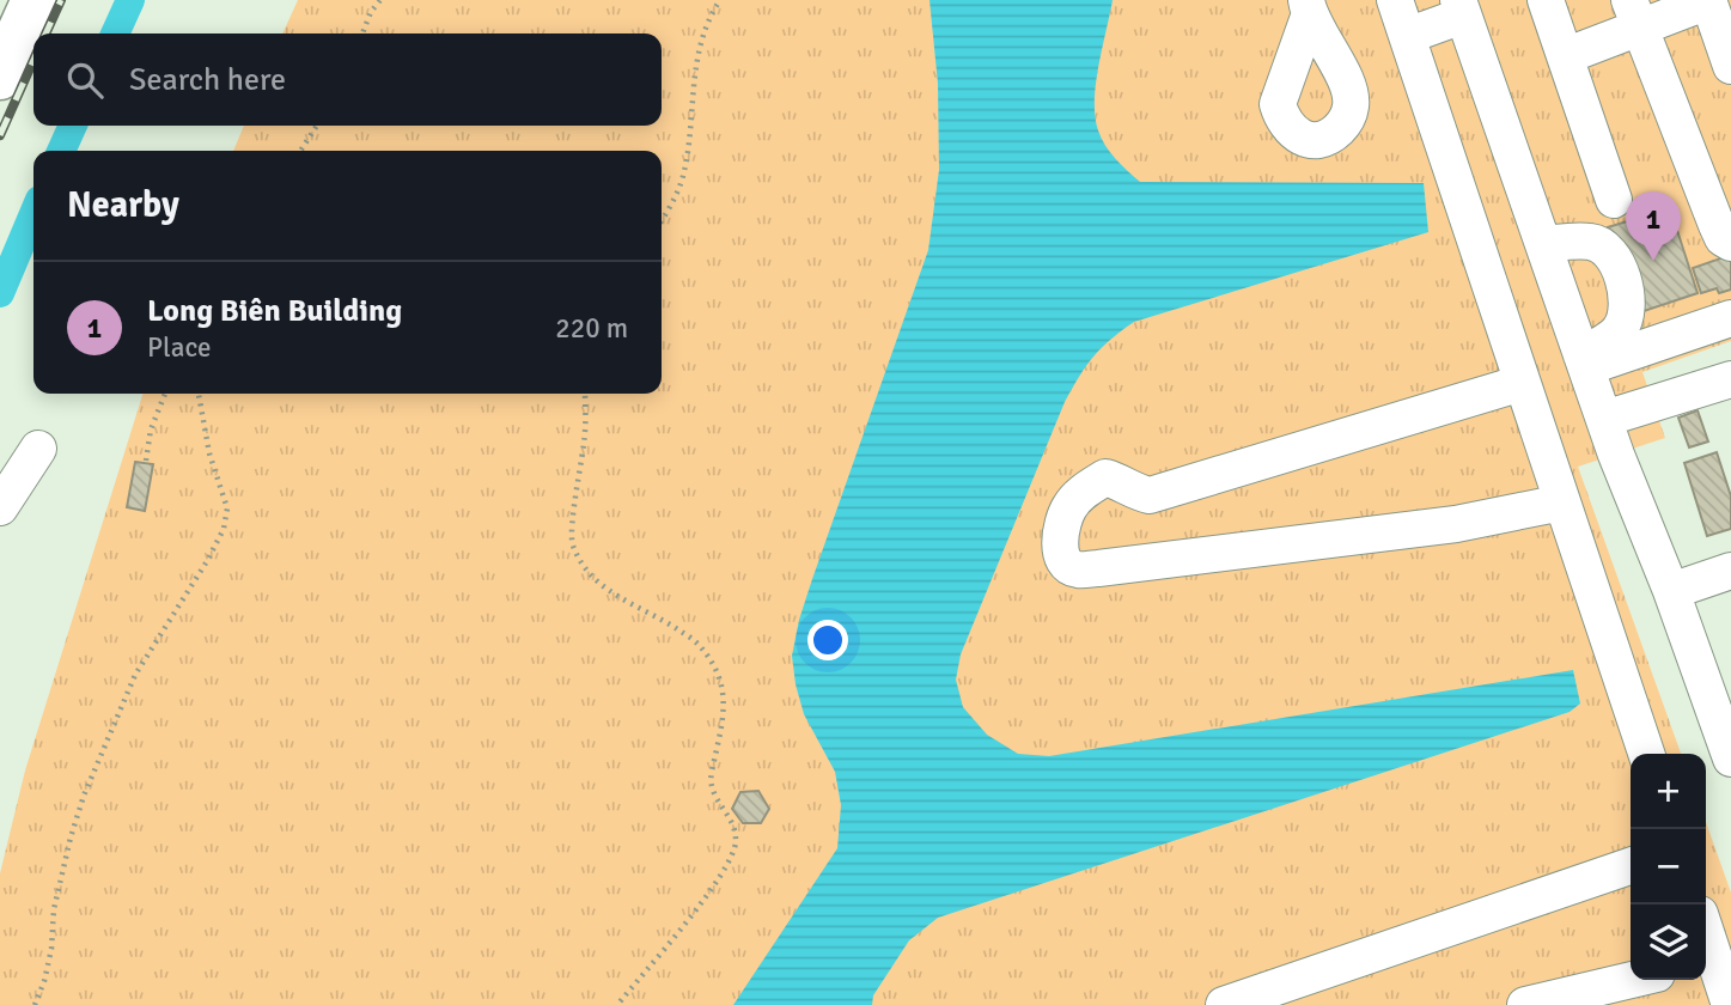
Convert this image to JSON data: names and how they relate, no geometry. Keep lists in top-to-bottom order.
{
  "page": {
    "search": "Search here",
    "heading": "Nearby",
    "pins": "1",
    "list": [
      {
        "mark": "1",
        "name": "Long Biên Building",
        "note": "Place",
        "value": "220 m"
      }
    ],
    "map_buttons": ["+", "−"]
  }
}
